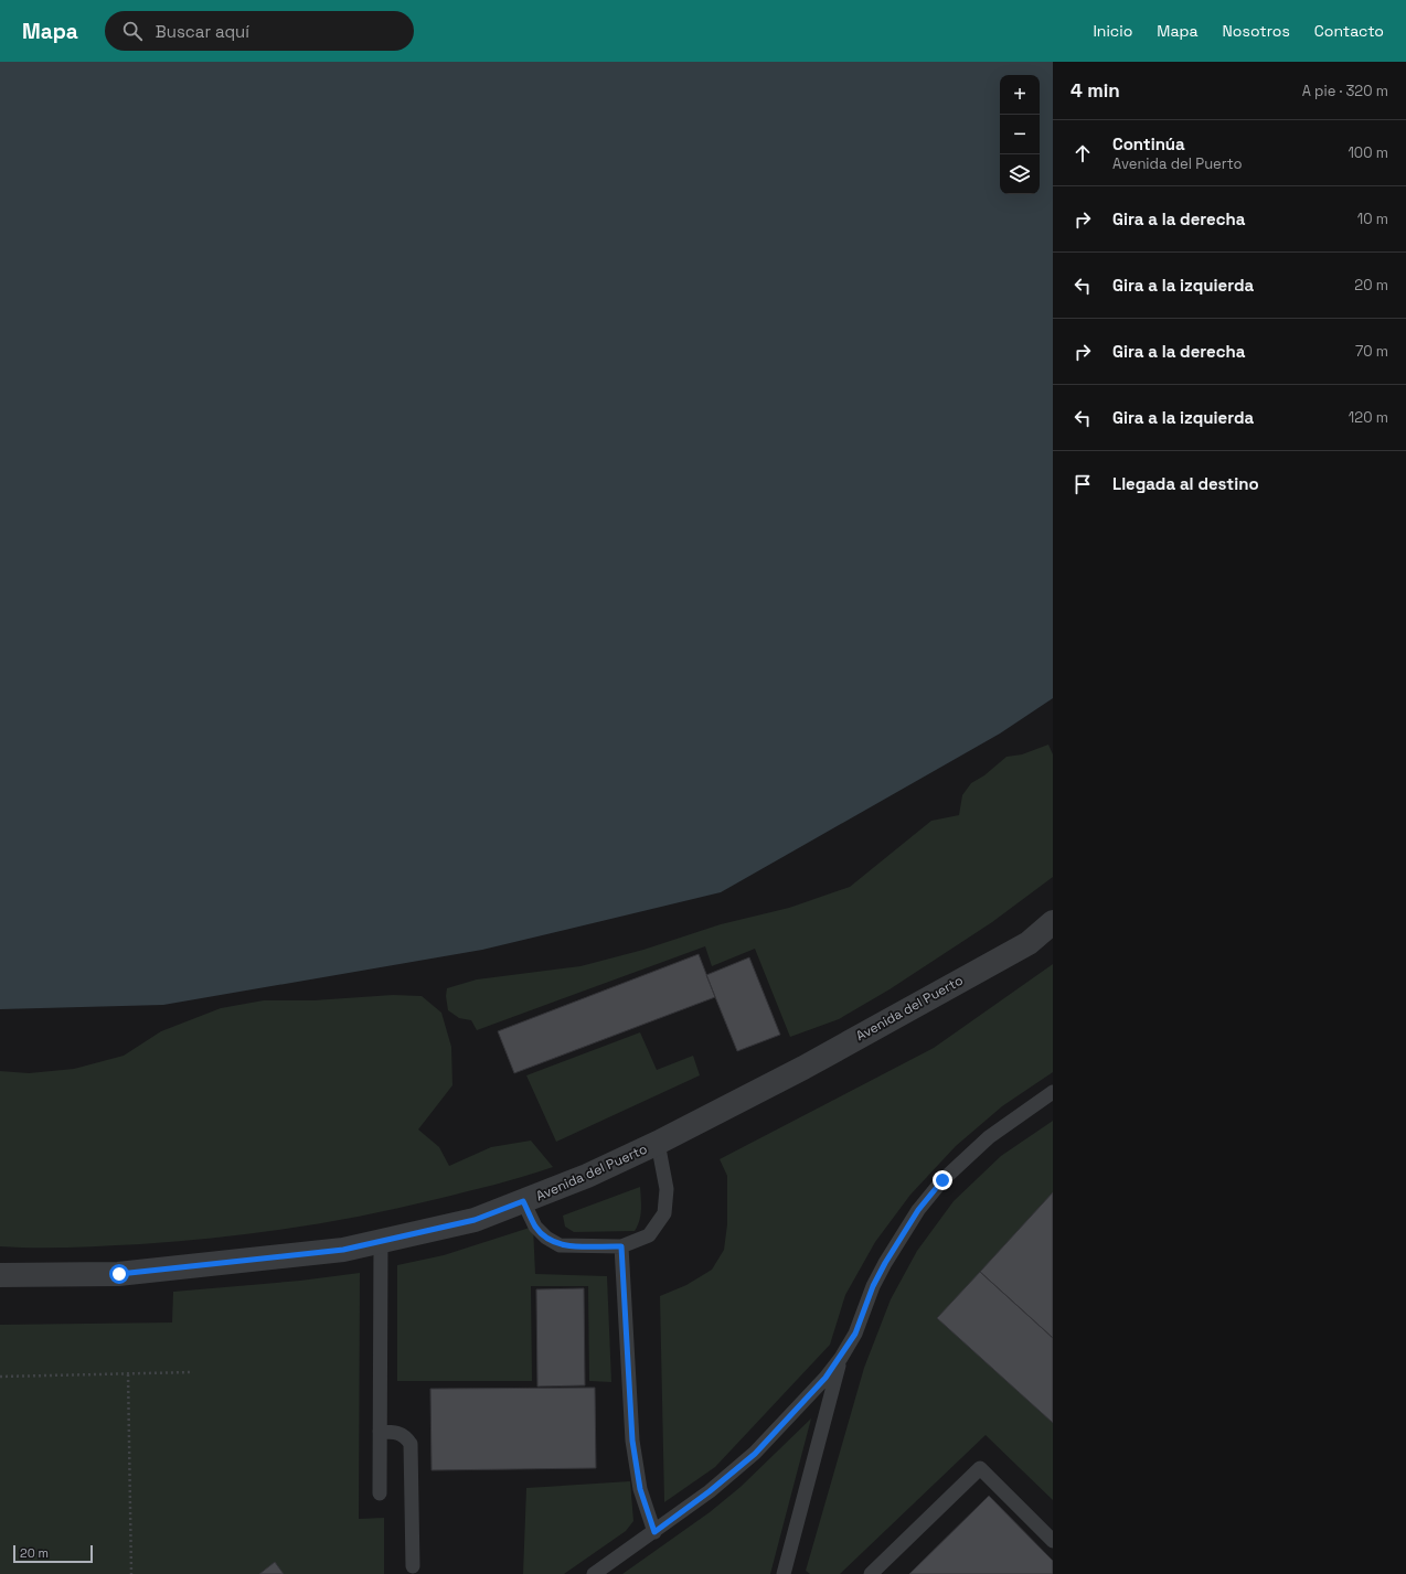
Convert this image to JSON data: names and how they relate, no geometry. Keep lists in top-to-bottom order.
{
  "streets": {
    "street": ["Avenida del Puerto"]
  },
  "scale_bar": "20 m",
  "page": {
    "header": "Mapa",
    "search": "Buscar aquí",
    "nav": [
      "Inicio",
      "Mapa",
      "Nosotros",
      "Contacto"
    ],
    "heading": ["4 min", "A pie · 320 m"],
    "map_buttons": ["+", "−"],
    "list": [
      ["Continúa", "Avenida del Puerto", "100 m"],
      ["Gira a la derecha", "10 m"],
      ["Gira a la izquierda", "20 m"],
      ["Gira a la derecha", "70 m"],
      ["Gira a la izquierda", "120 m"],
      "Llegada al destino"
    ],
    "scale": "20 m"
  }
}
